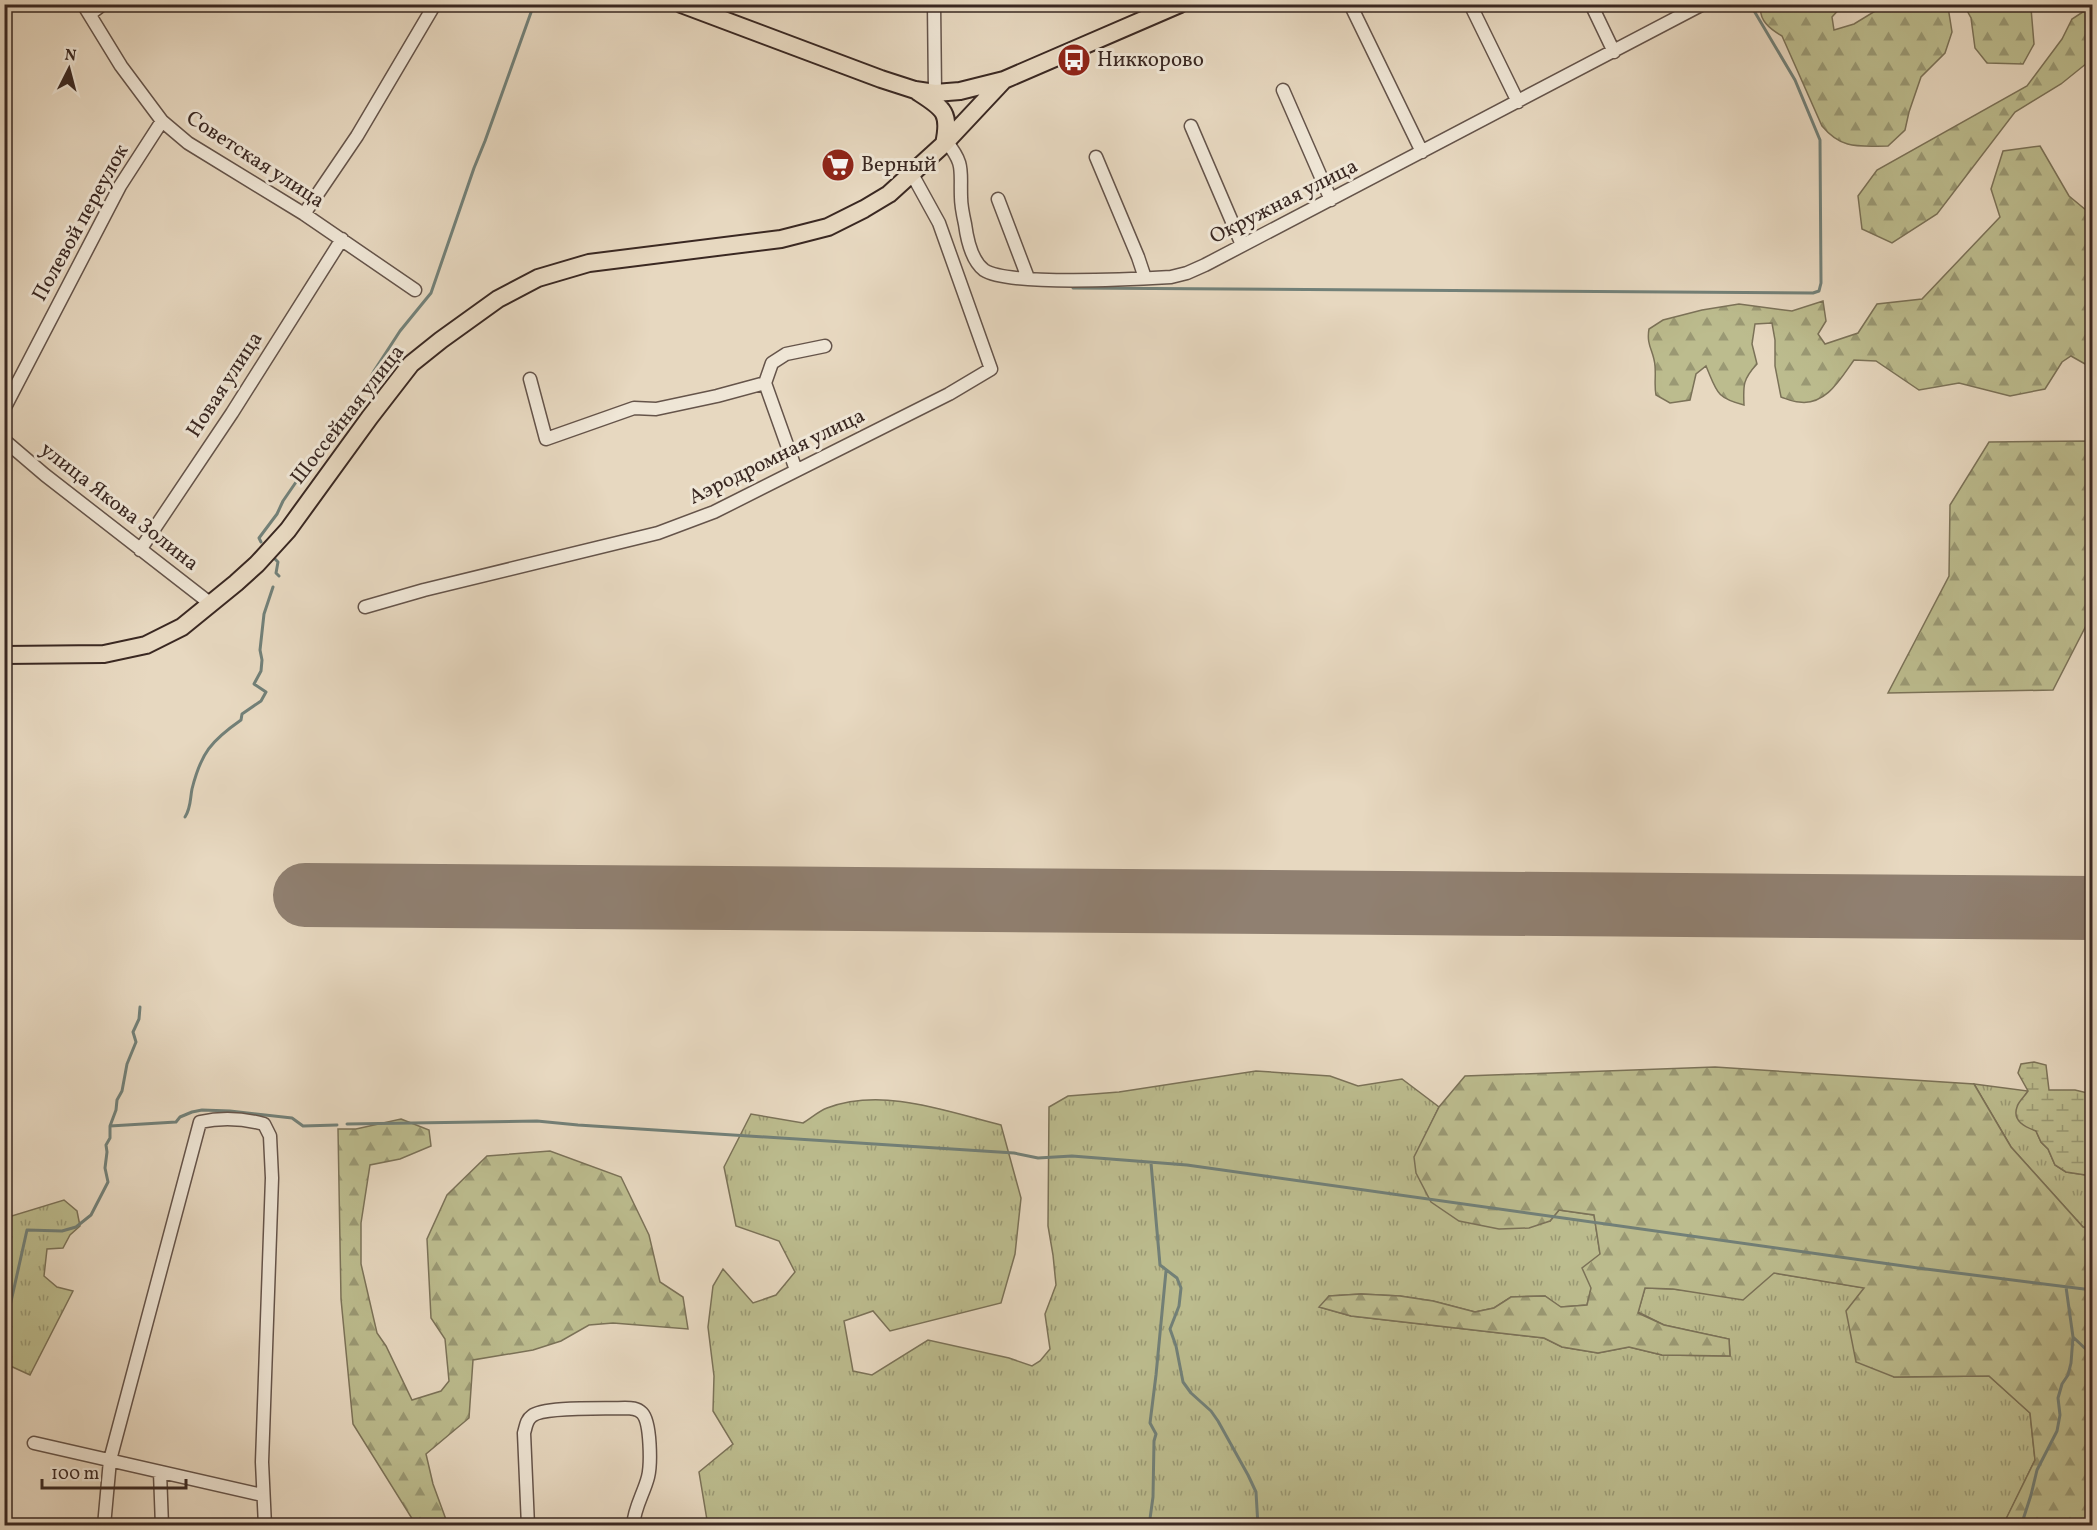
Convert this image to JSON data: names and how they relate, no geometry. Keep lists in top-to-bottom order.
{
  "streets": {
    "main road": ["Шоссейная улица"],
    "street": [
      "Советская улица",
      "Окружная улица",
      "Полевой переулок",
      "Новая улица",
      "Аэродромная улица",
      "улица Якова Золина"
    ]
  },
  "crossings": [
    ["Советская улица", "Полевой переулок"],
    ["Советская улица", "Новая улица"],
    ["Окружная улица", "Шоссейная улица"],
    ["Новая улица", "улица Якова Золина"],
    ["Шоссейная улица", "Аэродромная улица"],
    ["Шоссейная улица", "улица Якова Золина"]
  ],
  "places": {
    "bus stop": ["Никкорово"],
    "supermarket": ["Верный"]
  },
  "scale_bar": "100 m",
  "north": "top"
}
